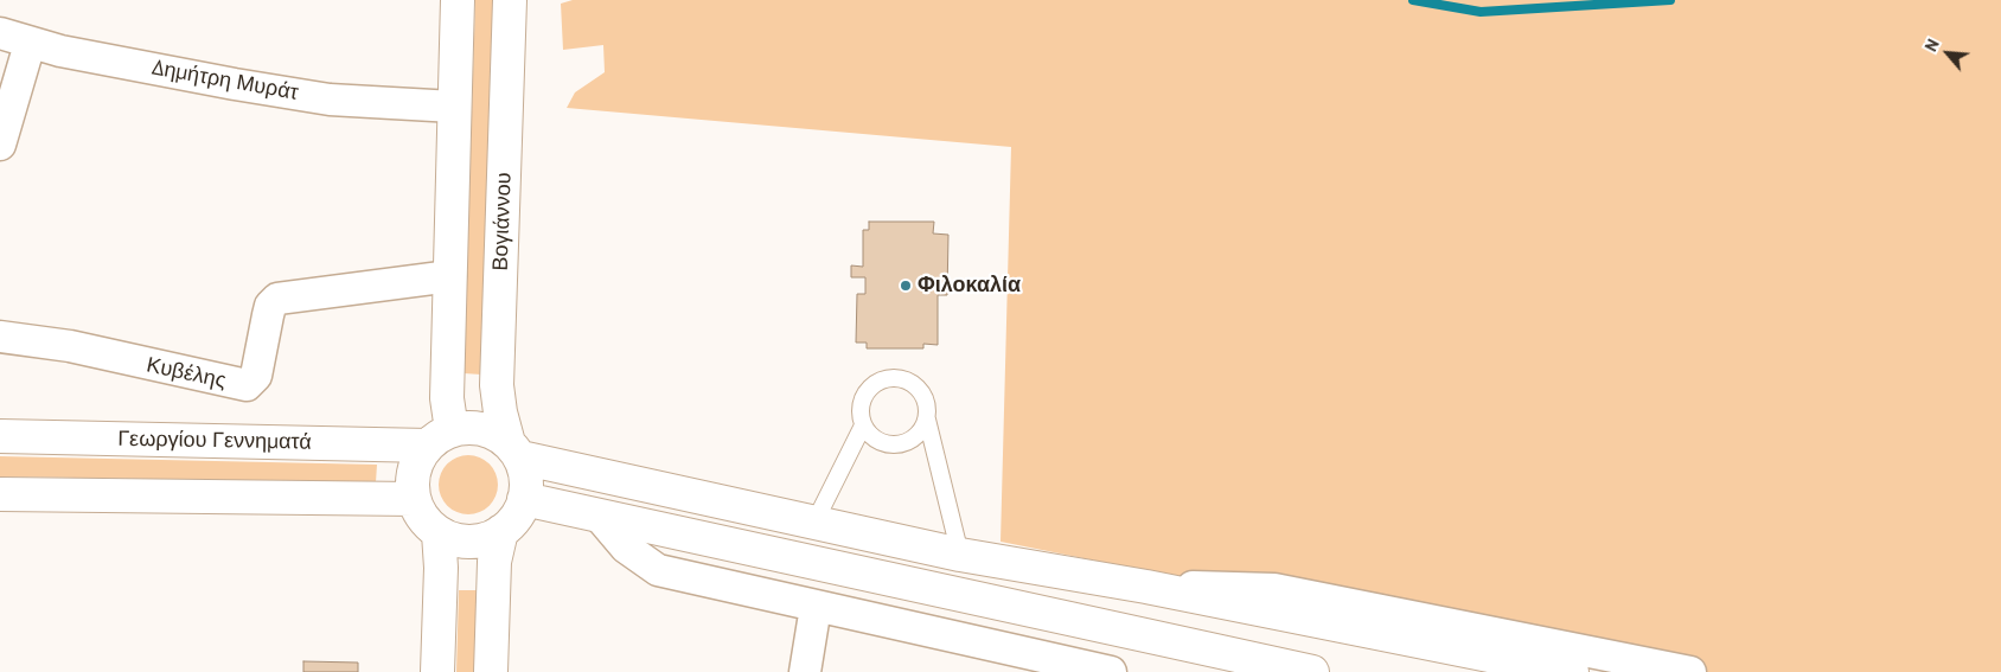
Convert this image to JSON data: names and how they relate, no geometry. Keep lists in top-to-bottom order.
{
  "streets": {
    "street": [
      "Δημήτρη Μυράτ",
      "Βογιάννου",
      "Κυβέλης",
      "Γεωργίου Γεννηματά"
    ]
  },
  "crossings": [
    ["Βογιάννου", "Γεωργίου Γεννηματά"]
  ],
  "places": ["Φιλοκαλία"],
  "north": "top left"
}
